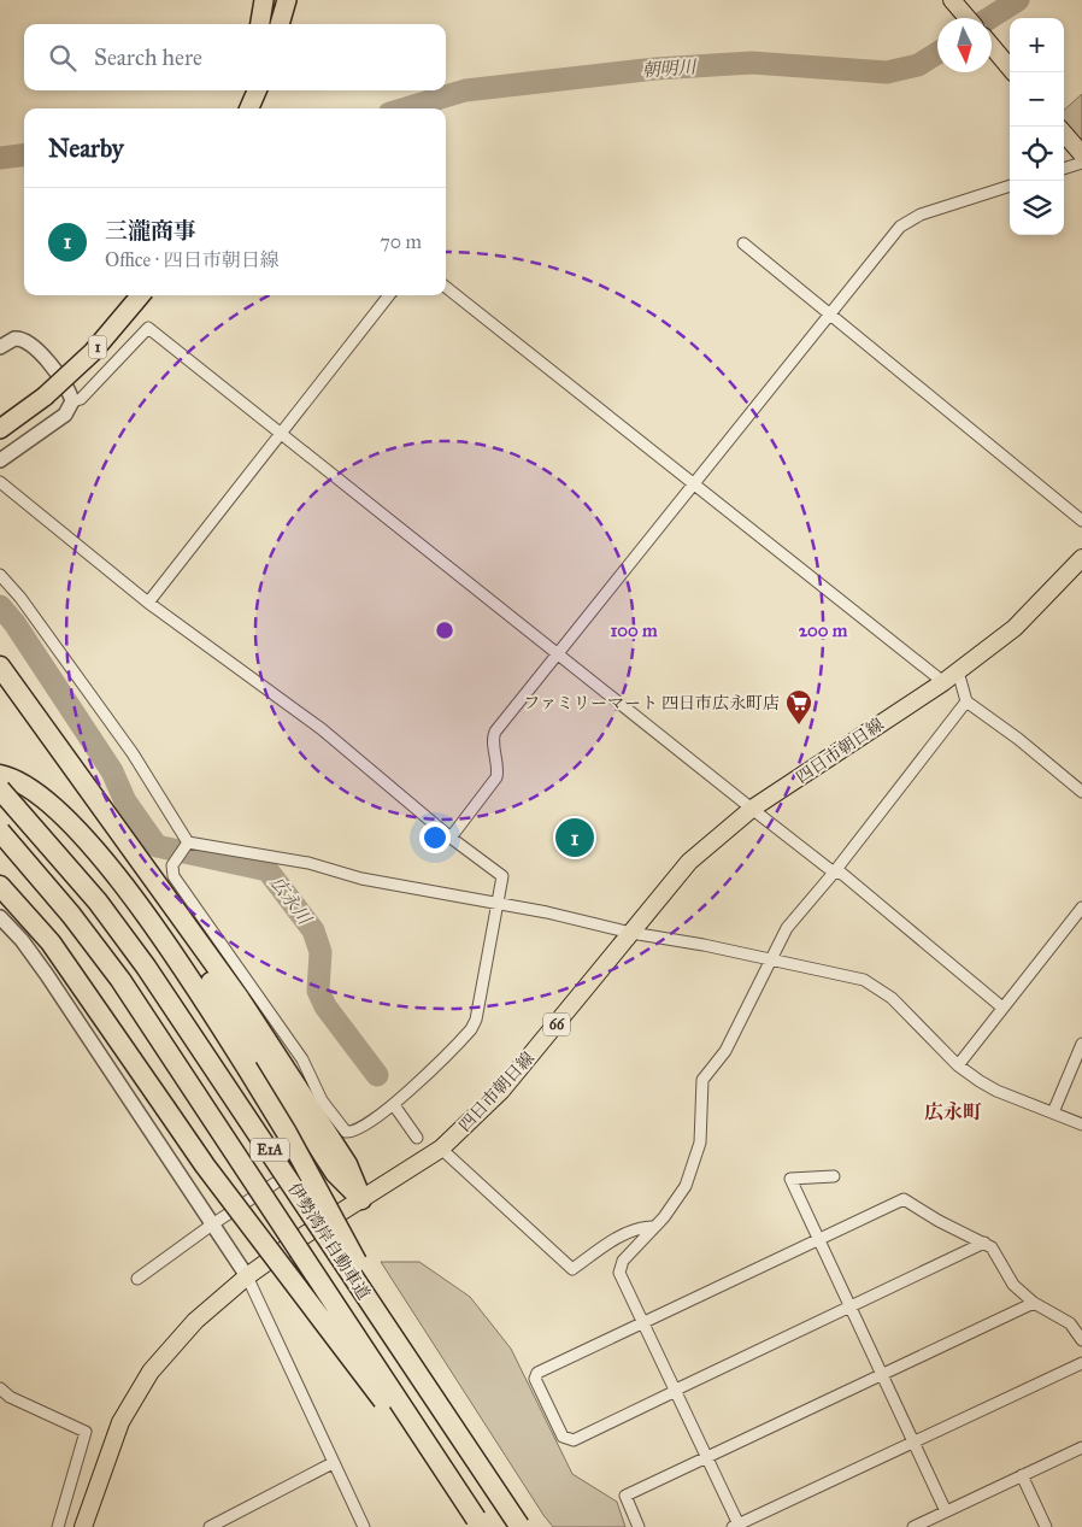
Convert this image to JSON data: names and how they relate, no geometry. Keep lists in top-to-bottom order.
{
  "streets": {
    "highway": ["1", "E1A", "伊勢湾岸自動車道"],
    "main road": ["四日市朝日線", "66"]
  },
  "districts": ["広永町"],
  "water": ["朝明川", "広永川"],
  "places": {
    "supermarket": ["ファミリーマート 四日市広永町店"]
  },
  "north": "bottom",
  "page": {
    "map_buttons": ["+", "−"],
    "search": "Search here",
    "heading": "Nearby",
    "list": [
      {
        "mark": "1",
        "name": "三瀧商事",
        "note": "Office · 四日市朝日線",
        "value": "70 m"
      }
    ],
    "pins": "1"
  },
  "rings": ["100 m", "200 m"]
}
